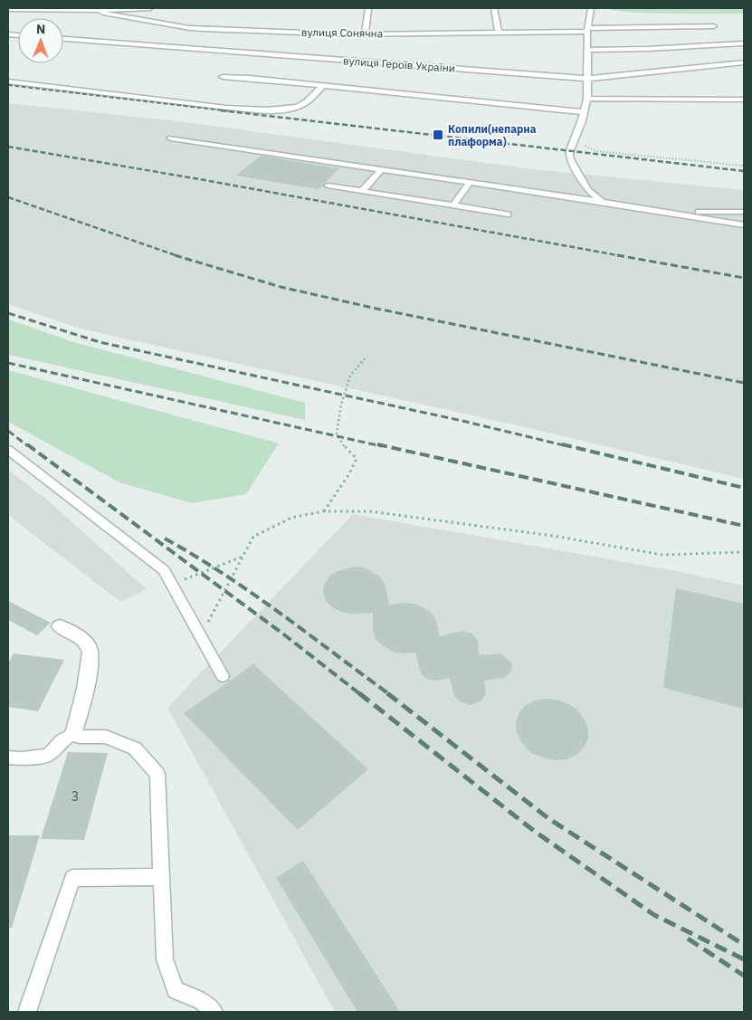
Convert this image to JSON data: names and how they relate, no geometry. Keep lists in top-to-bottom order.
{
  "streets": {
    "street": ["вулиця Сонячна", "вулиця Героїв України"]
  },
  "places": {
    "transit": ["Копили(непарна плаформа)"]
  },
  "house_numbers": ["3"],
  "north": "top"
}
